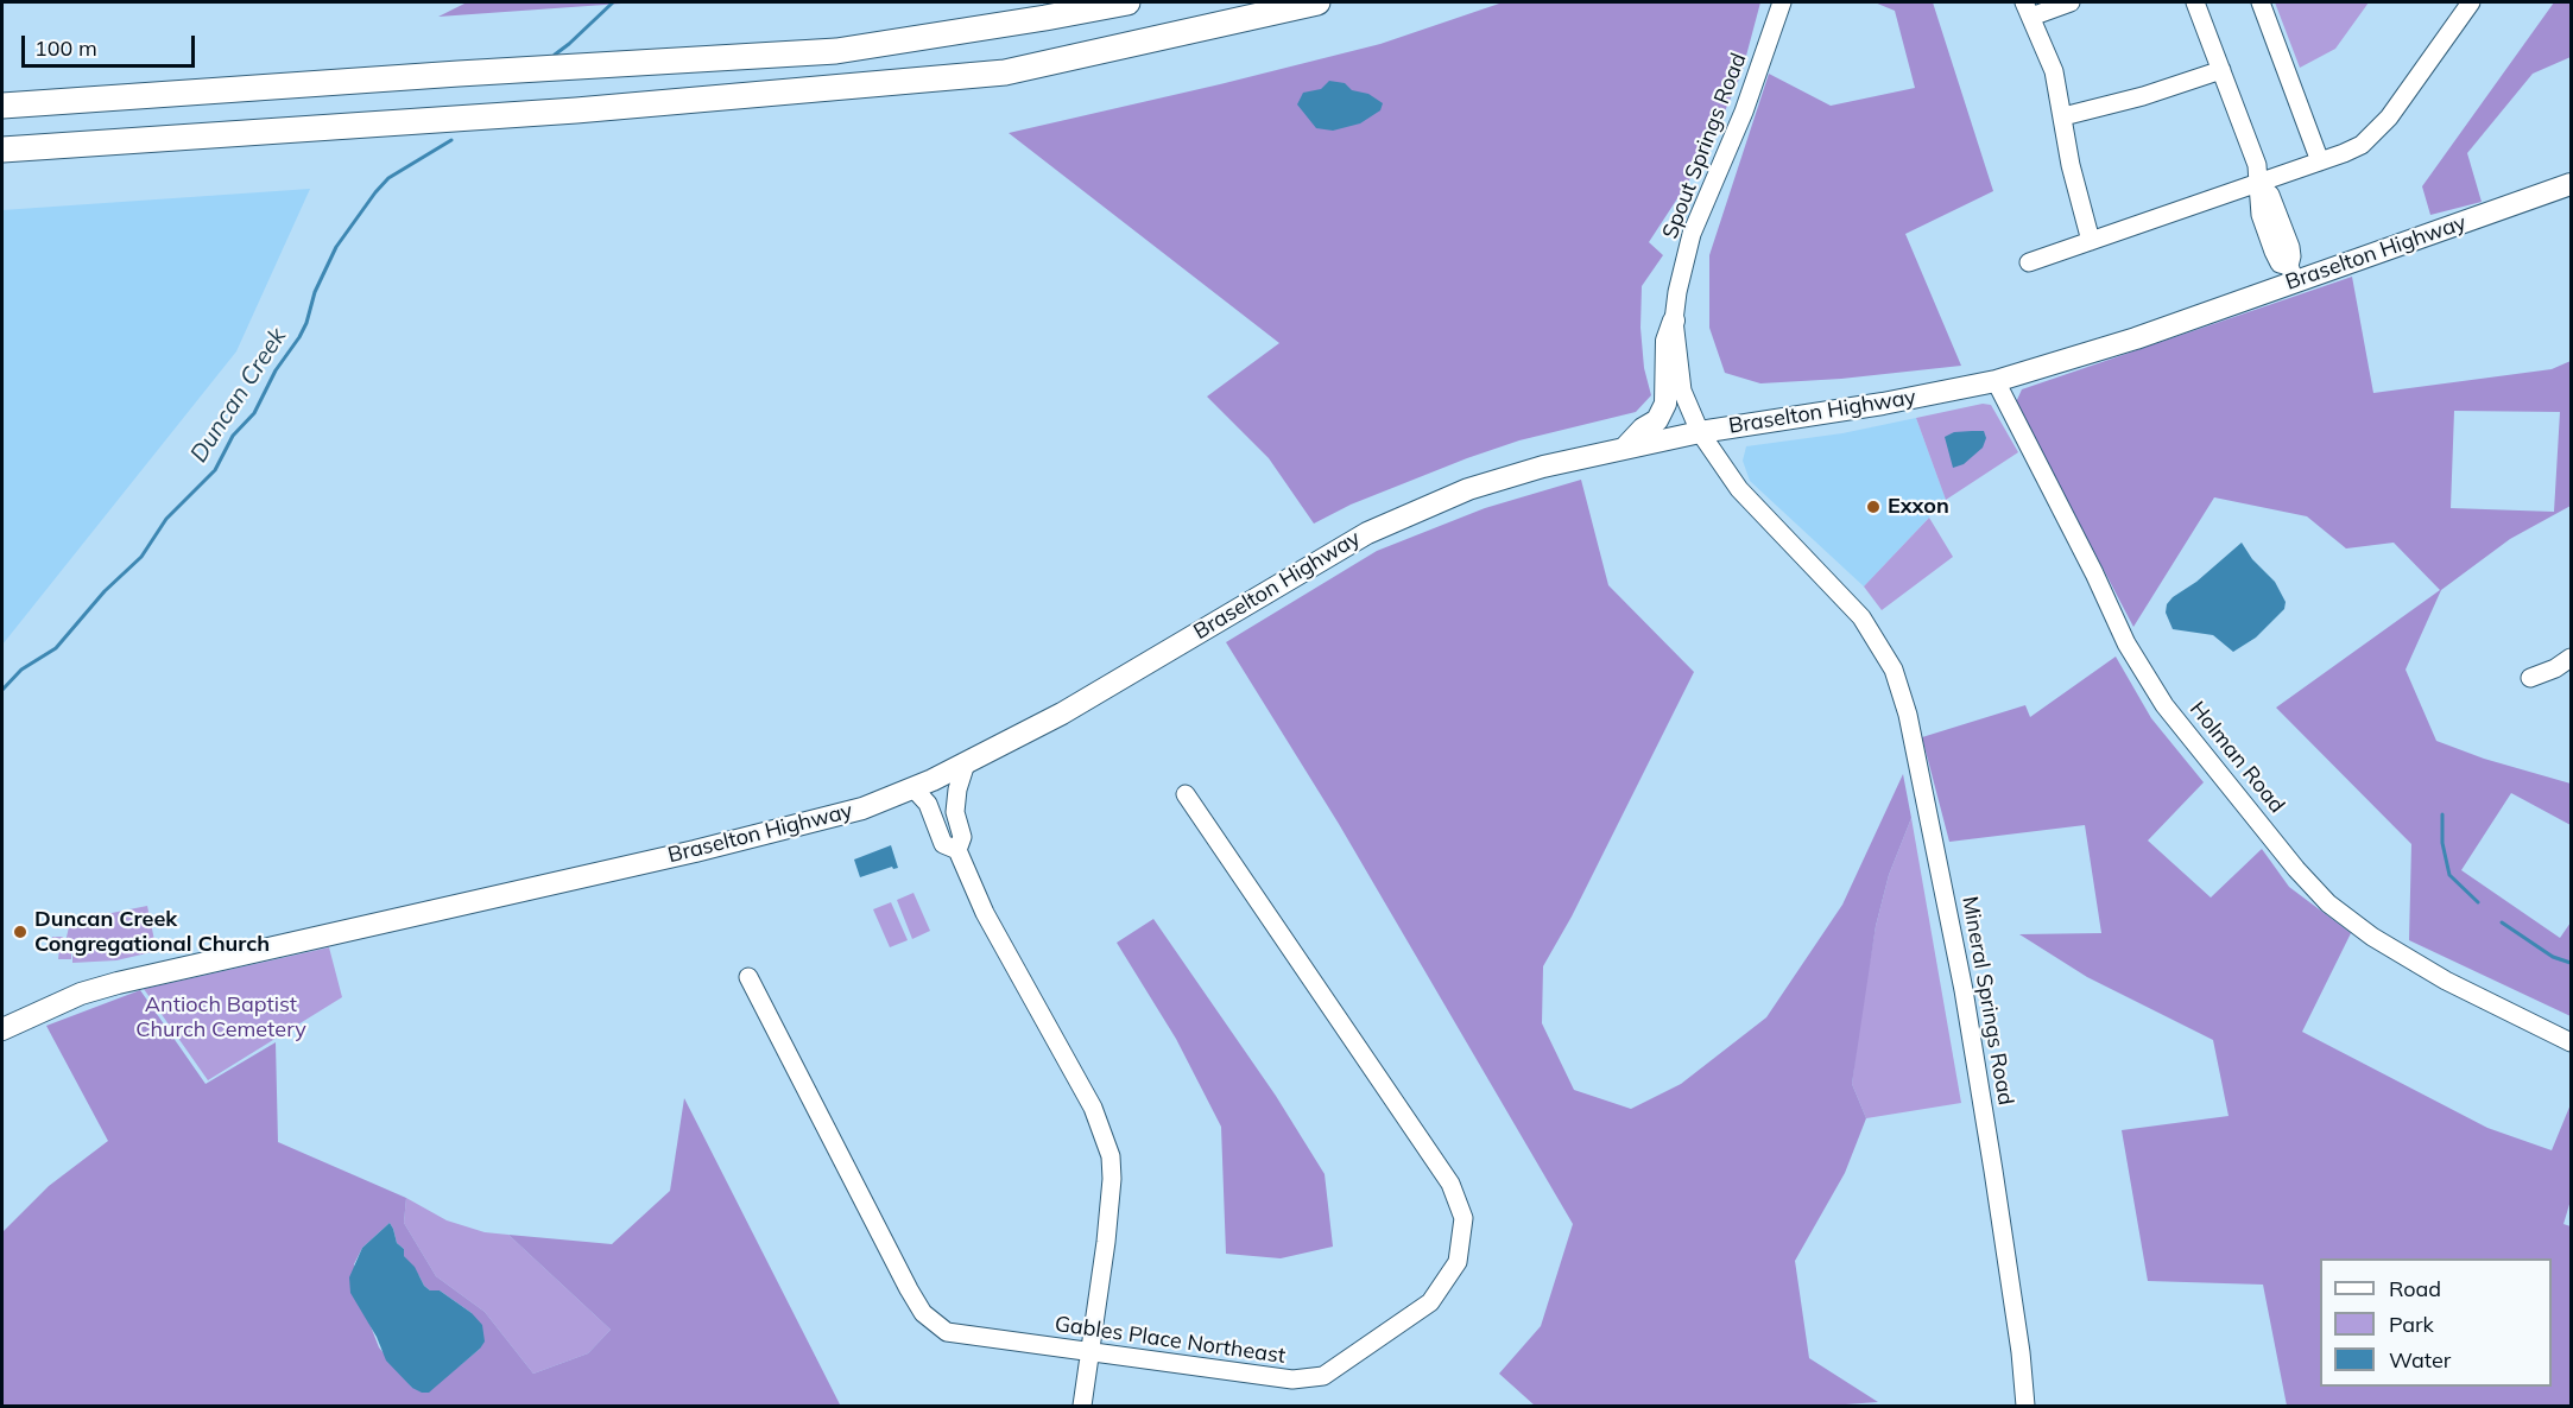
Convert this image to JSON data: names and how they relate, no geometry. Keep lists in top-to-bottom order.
{
  "streets": {
    "main road": ["Braselton Highway"],
    "street": [
      "Spout Springs Road",
      "Holman Road",
      "Mineral Springs Road",
      "Gables Place Northeast"
    ]
  },
  "crossings": [
    ["Spout Springs Road", "Braselton Highway"],
    ["Spout Springs Road", "Mineral Springs Road"],
    ["Braselton Highway", "Holman Road"],
    ["Braselton Highway", "Mineral Springs Road"]
  ],
  "water": ["Duncan Creek"],
  "parks": ["Antioch Baptist Church Cemetery"],
  "places": ["Exxon", "Duncan Creek Congregational Church"],
  "legend": ["Road", "Park", "Water"],
  "scale_bar": "100 m"
}
